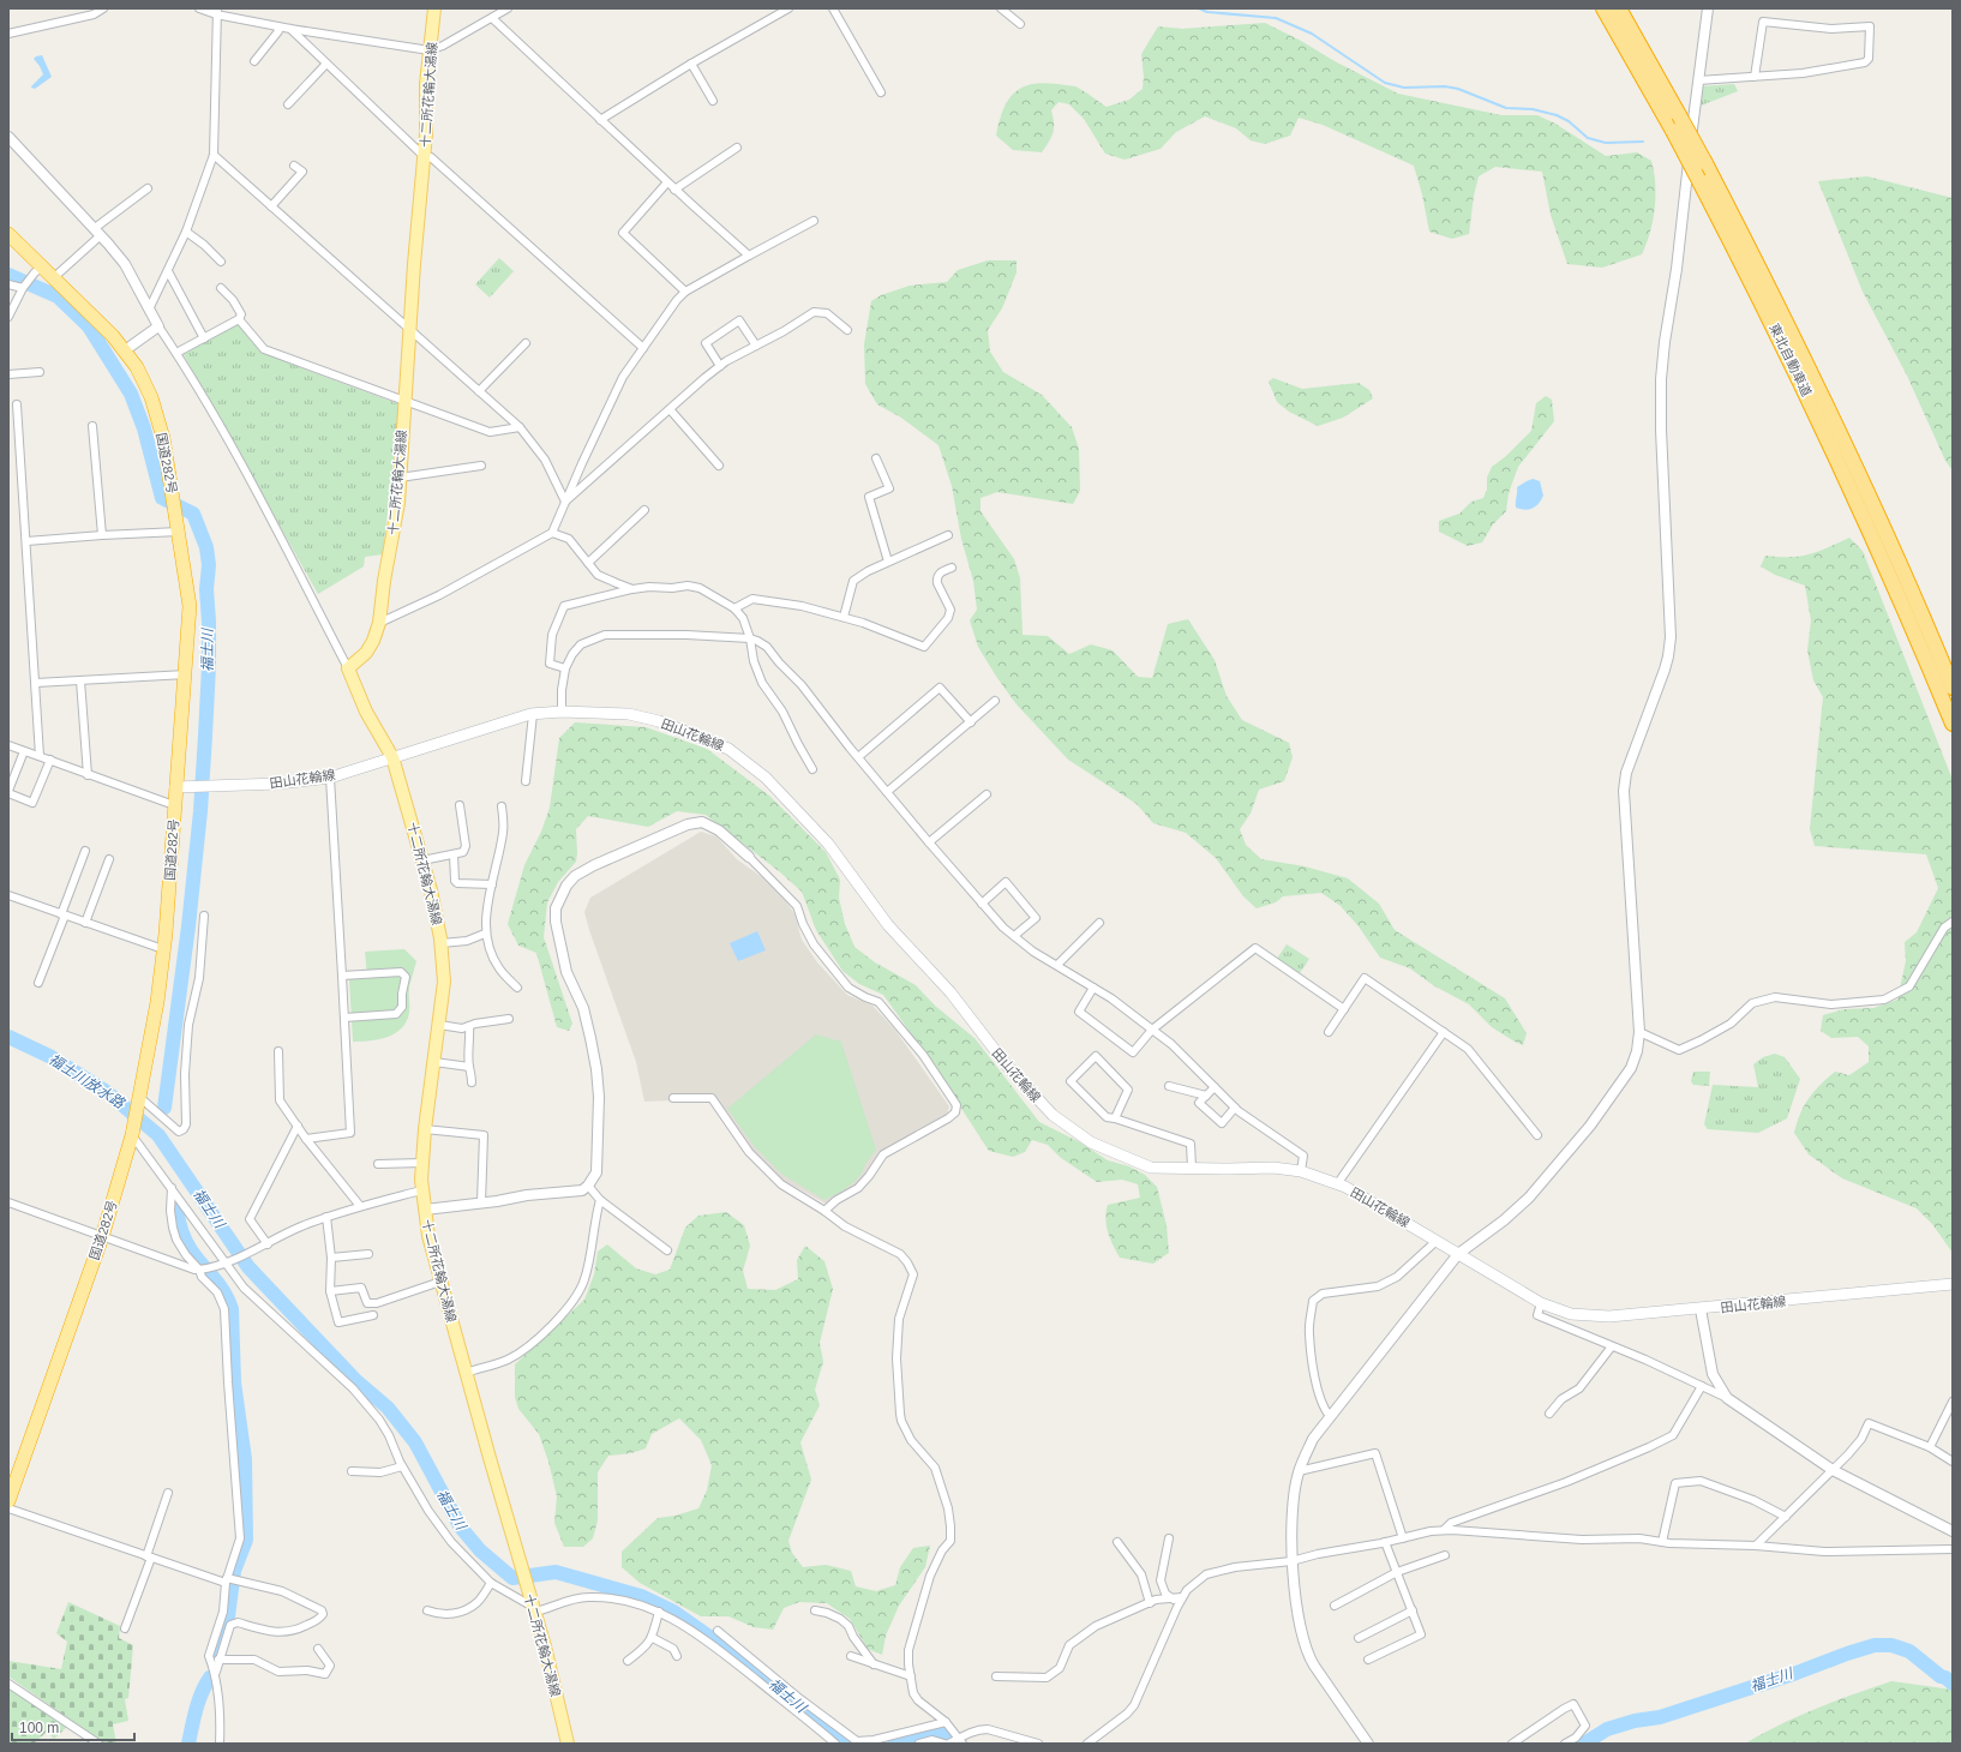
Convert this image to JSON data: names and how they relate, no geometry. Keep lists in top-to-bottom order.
{
  "streets": {
    "highway": ["東北自動車道", "国道282号"],
    "main road": ["十二所花輪大湯線", "田山花輪線"]
  },
  "crossings": [
    ["十二所花輪大湯線", "田山花輪線"],
    ["国道282号", "田山花輪線"]
  ],
  "water": ["福士川", "福士川放水路"],
  "scale_bar": "100 m"
}
